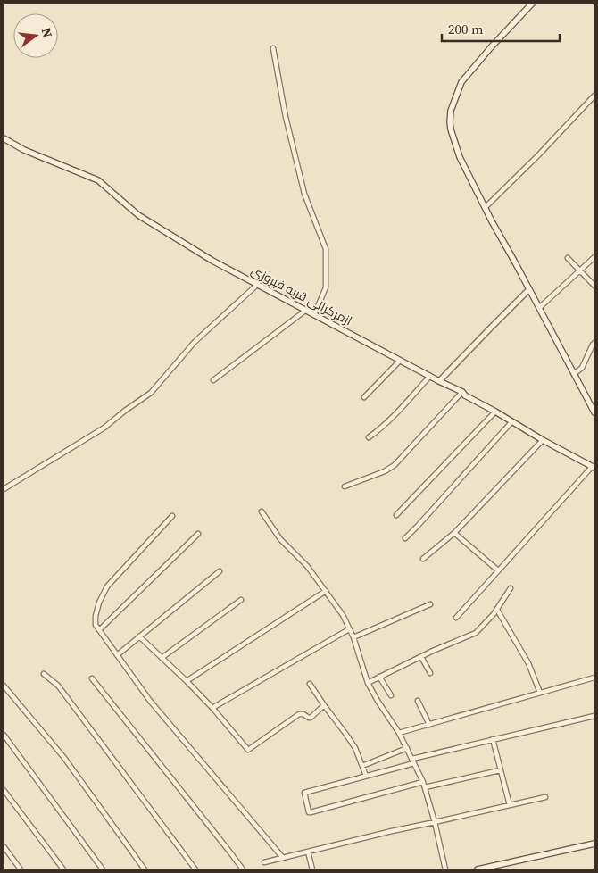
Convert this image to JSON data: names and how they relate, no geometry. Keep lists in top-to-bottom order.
{
  "streets": {
    "main road": ["ازمرکزالی قریه فیروزی"]
  },
  "scale_bar": "200 m",
  "north": "right"
}
